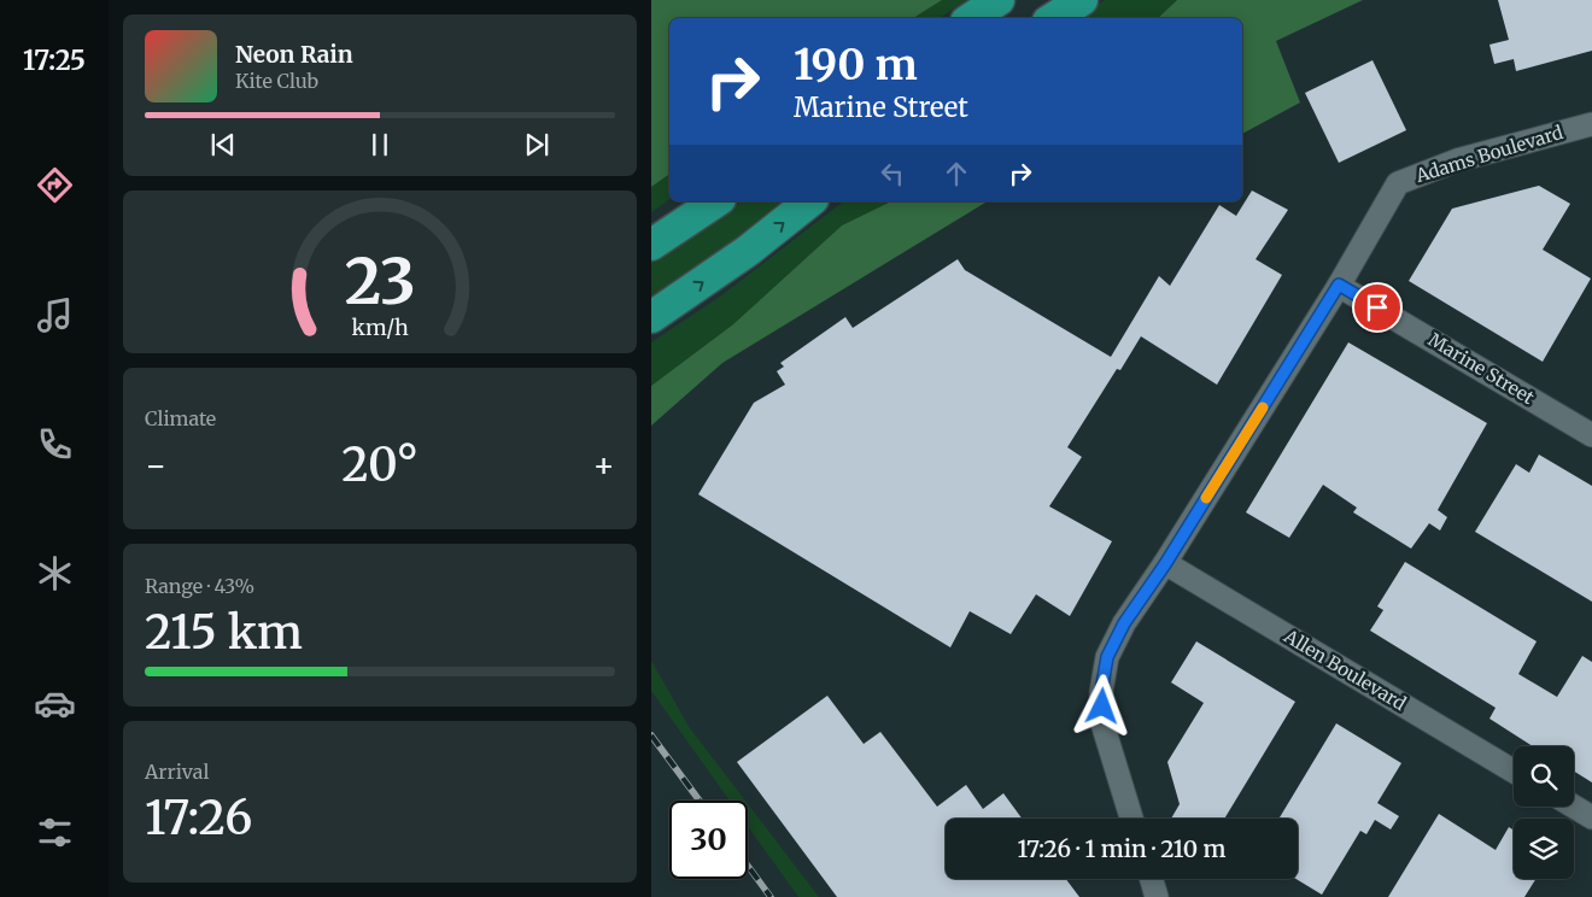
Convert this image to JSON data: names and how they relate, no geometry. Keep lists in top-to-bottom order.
{
  "streets": {
    "street": ["Adams Boulevard", "Marine Street", "Allen Boulevard"]
  },
  "crossings": [
    ["Adams Boulevard", "Marine Street"],
    ["Adams Boulevard", "Allen Boulevard"]
  ],
  "page": {
    "tabs": "17:25",
    "turn": ["190 m", "Marine Street"],
    "song": ["Neon Rain", "Kite Club"],
    "tile": [
      "Climate",
      ["Range · 43%", "215 km"],
      ["Arrival", "17:26"]
    ],
    "heat": ["−", "20°", "+"],
    "limit": "30",
    "trip": "17:26 · 1 min · 210 m",
    "gauge": ["23", "km/h"]
  }
}
